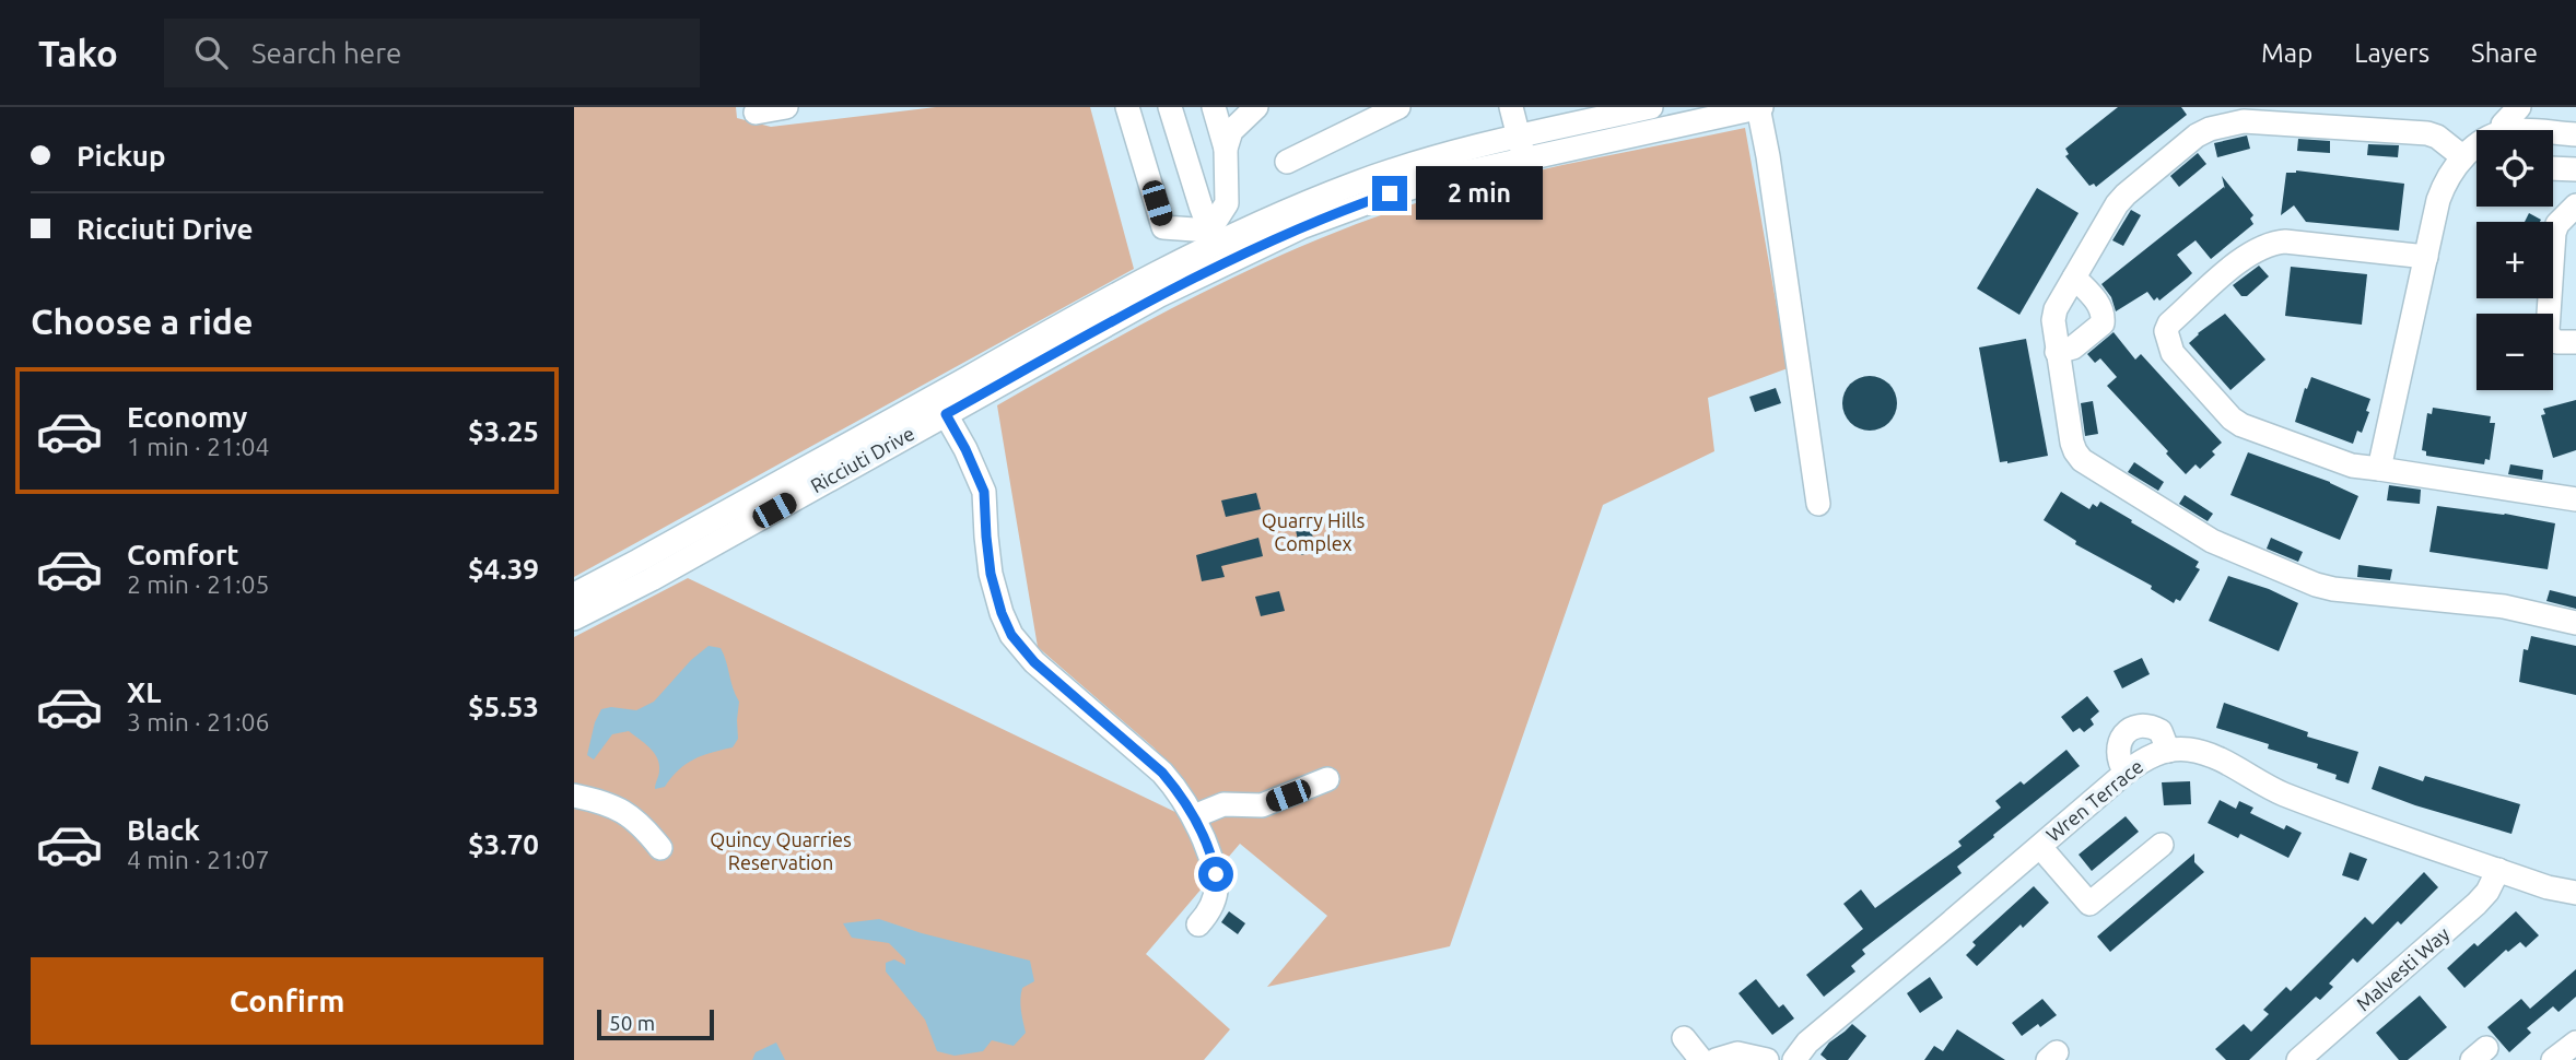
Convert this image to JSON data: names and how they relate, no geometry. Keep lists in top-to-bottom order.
{
  "streets": {
    "street": ["Ricciuti Drive", "Wren Terrace", "Malvesti Way"]
  },
  "parks": ["Quarry Hills Complex", "Quincy Quarries Reservation"],
  "scale_bar": "50 m",
  "page": {
    "header": "Tako",
    "search": "Search here",
    "nav": ["Map", "Layers", "Share"],
    "banner": ["Pickup", "Ricciuti Drive"],
    "map_buttons": ["+", "−"],
    "bubble": "2 min",
    "heading": "Choose a ride",
    "list": [
      {
        "name": "Economy",
        "note": "1 min · 21:04",
        "value": "$3.25"
      },
      {
        "name": "Comfort",
        "note": "2 min · 21:05",
        "value": "$4.39"
      },
      {
        "name": "XL",
        "note": "3 min · 21:06",
        "value": "$5.53"
      },
      {
        "name": "Black",
        "note": "4 min · 21:07",
        "value": "$3.70"
      }
    ],
    "buttons": "Confirm",
    "scale": "50 m"
  }
}
